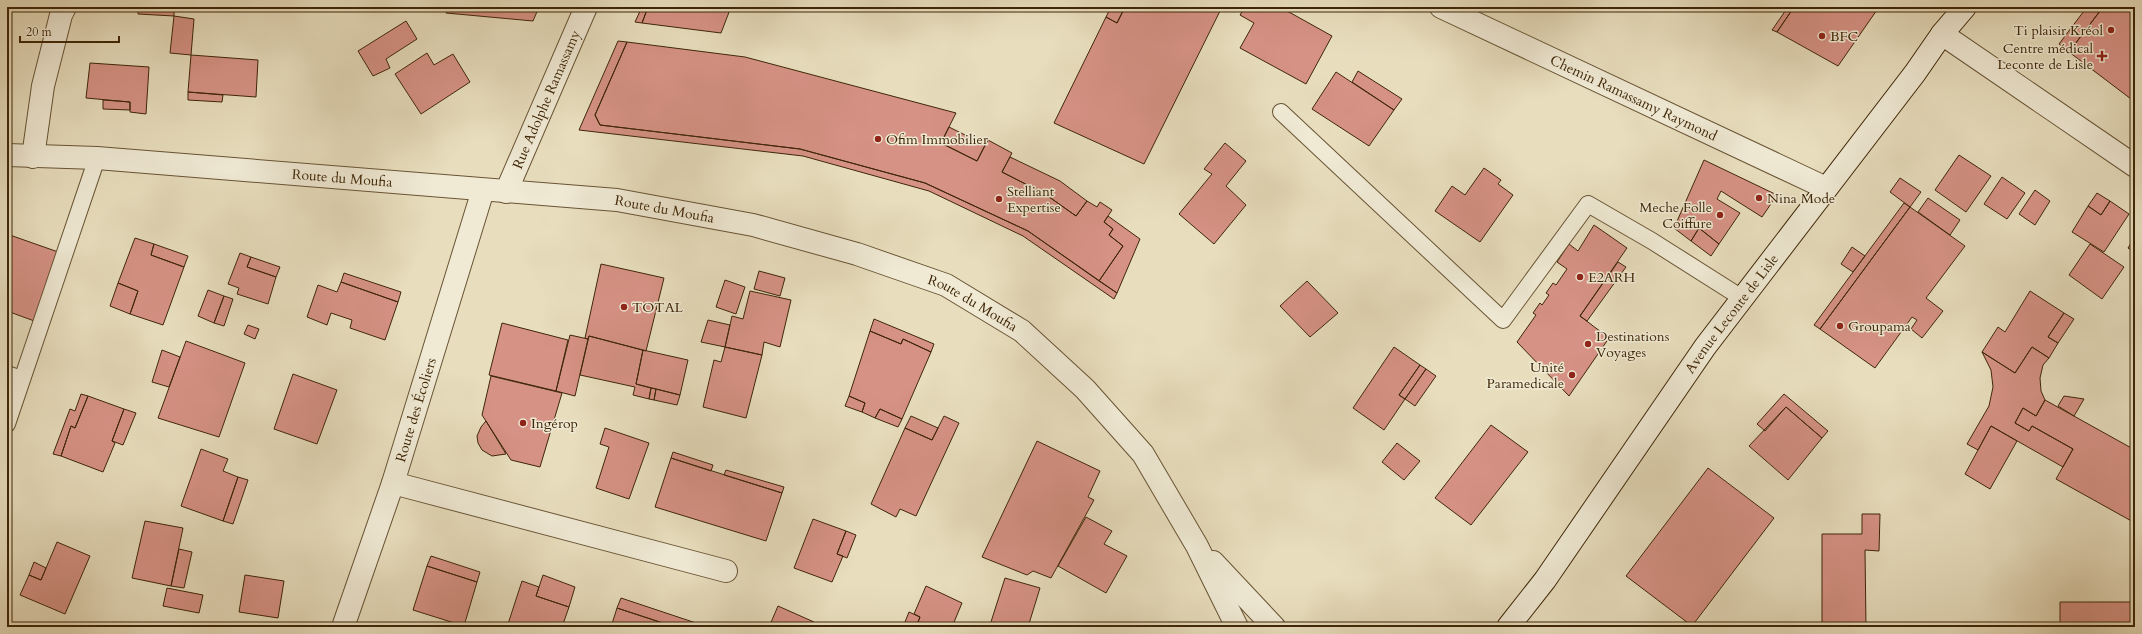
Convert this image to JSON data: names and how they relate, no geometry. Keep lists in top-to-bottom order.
{
  "streets": {
    "street": [
      "Chemin Ramassamy Raymond",
      "Rue Adolphe Ramassamy",
      "Route du Moufia",
      "Avenue Leconte de Lisle",
      "Route des Écoliers"
    ]
  },
  "crossings": [
    ["Chemin Ramassamy Raymond", "Avenue Leconte de Lisle"],
    ["Rue Adolphe Ramassamy", "Route du Moufia"],
    ["Route du Moufia", "Route des Écoliers"]
  ],
  "places": {
    "other": [
      "Ti plaisir Kréol",
      "BFC",
      "Ofim Immobilier",
      "Nina Mode",
      "Stelliant Expertise",
      "Meche Folle Coiffure",
      "E2ARH",
      "TOTAL",
      "Groupama",
      "Destinations Voyages",
      "Unité Paramedicale",
      "Ingérop"
    ],
    "health": ["Centre médical Leconte de Lisle"]
  },
  "scale_bar": "20 m"
}
